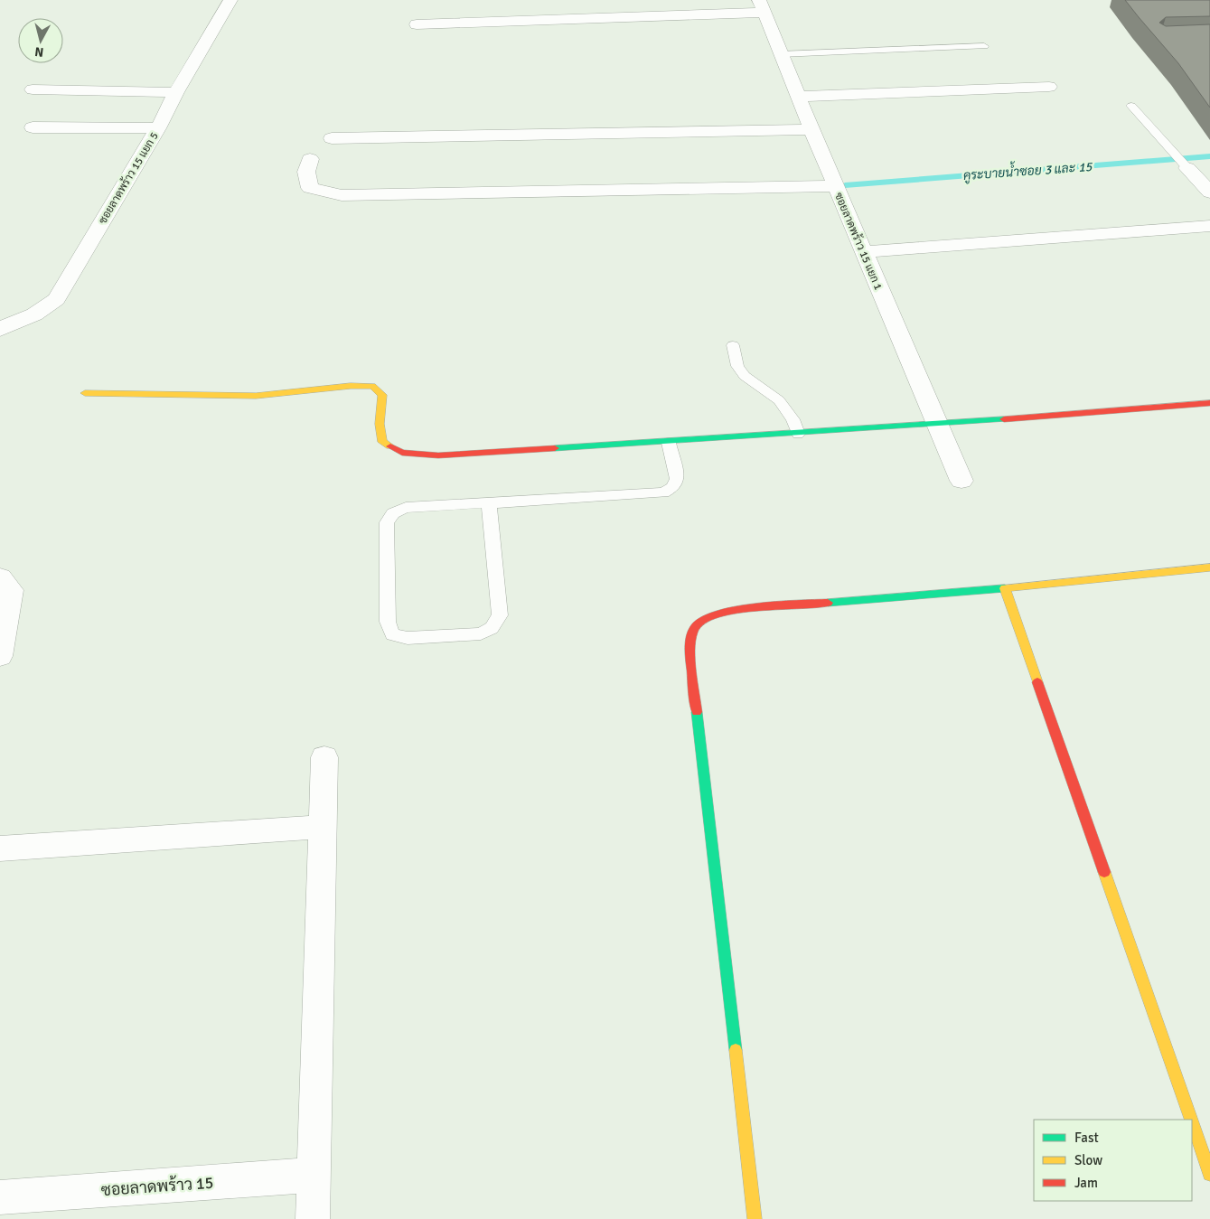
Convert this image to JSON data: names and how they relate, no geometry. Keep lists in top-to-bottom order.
{
  "streets": {
    "street": ["ซอยลาดพร้าว 15 แยก 5", "ซอยลาดพร้าว 15 แยก 1", "ซอยลาดพร้าว 15"]
  },
  "water": ["คูระบายน้ำซอย 3 และ 15"],
  "legend": ["Fast", "Slow", "Jam"],
  "north": "bottom"
}
